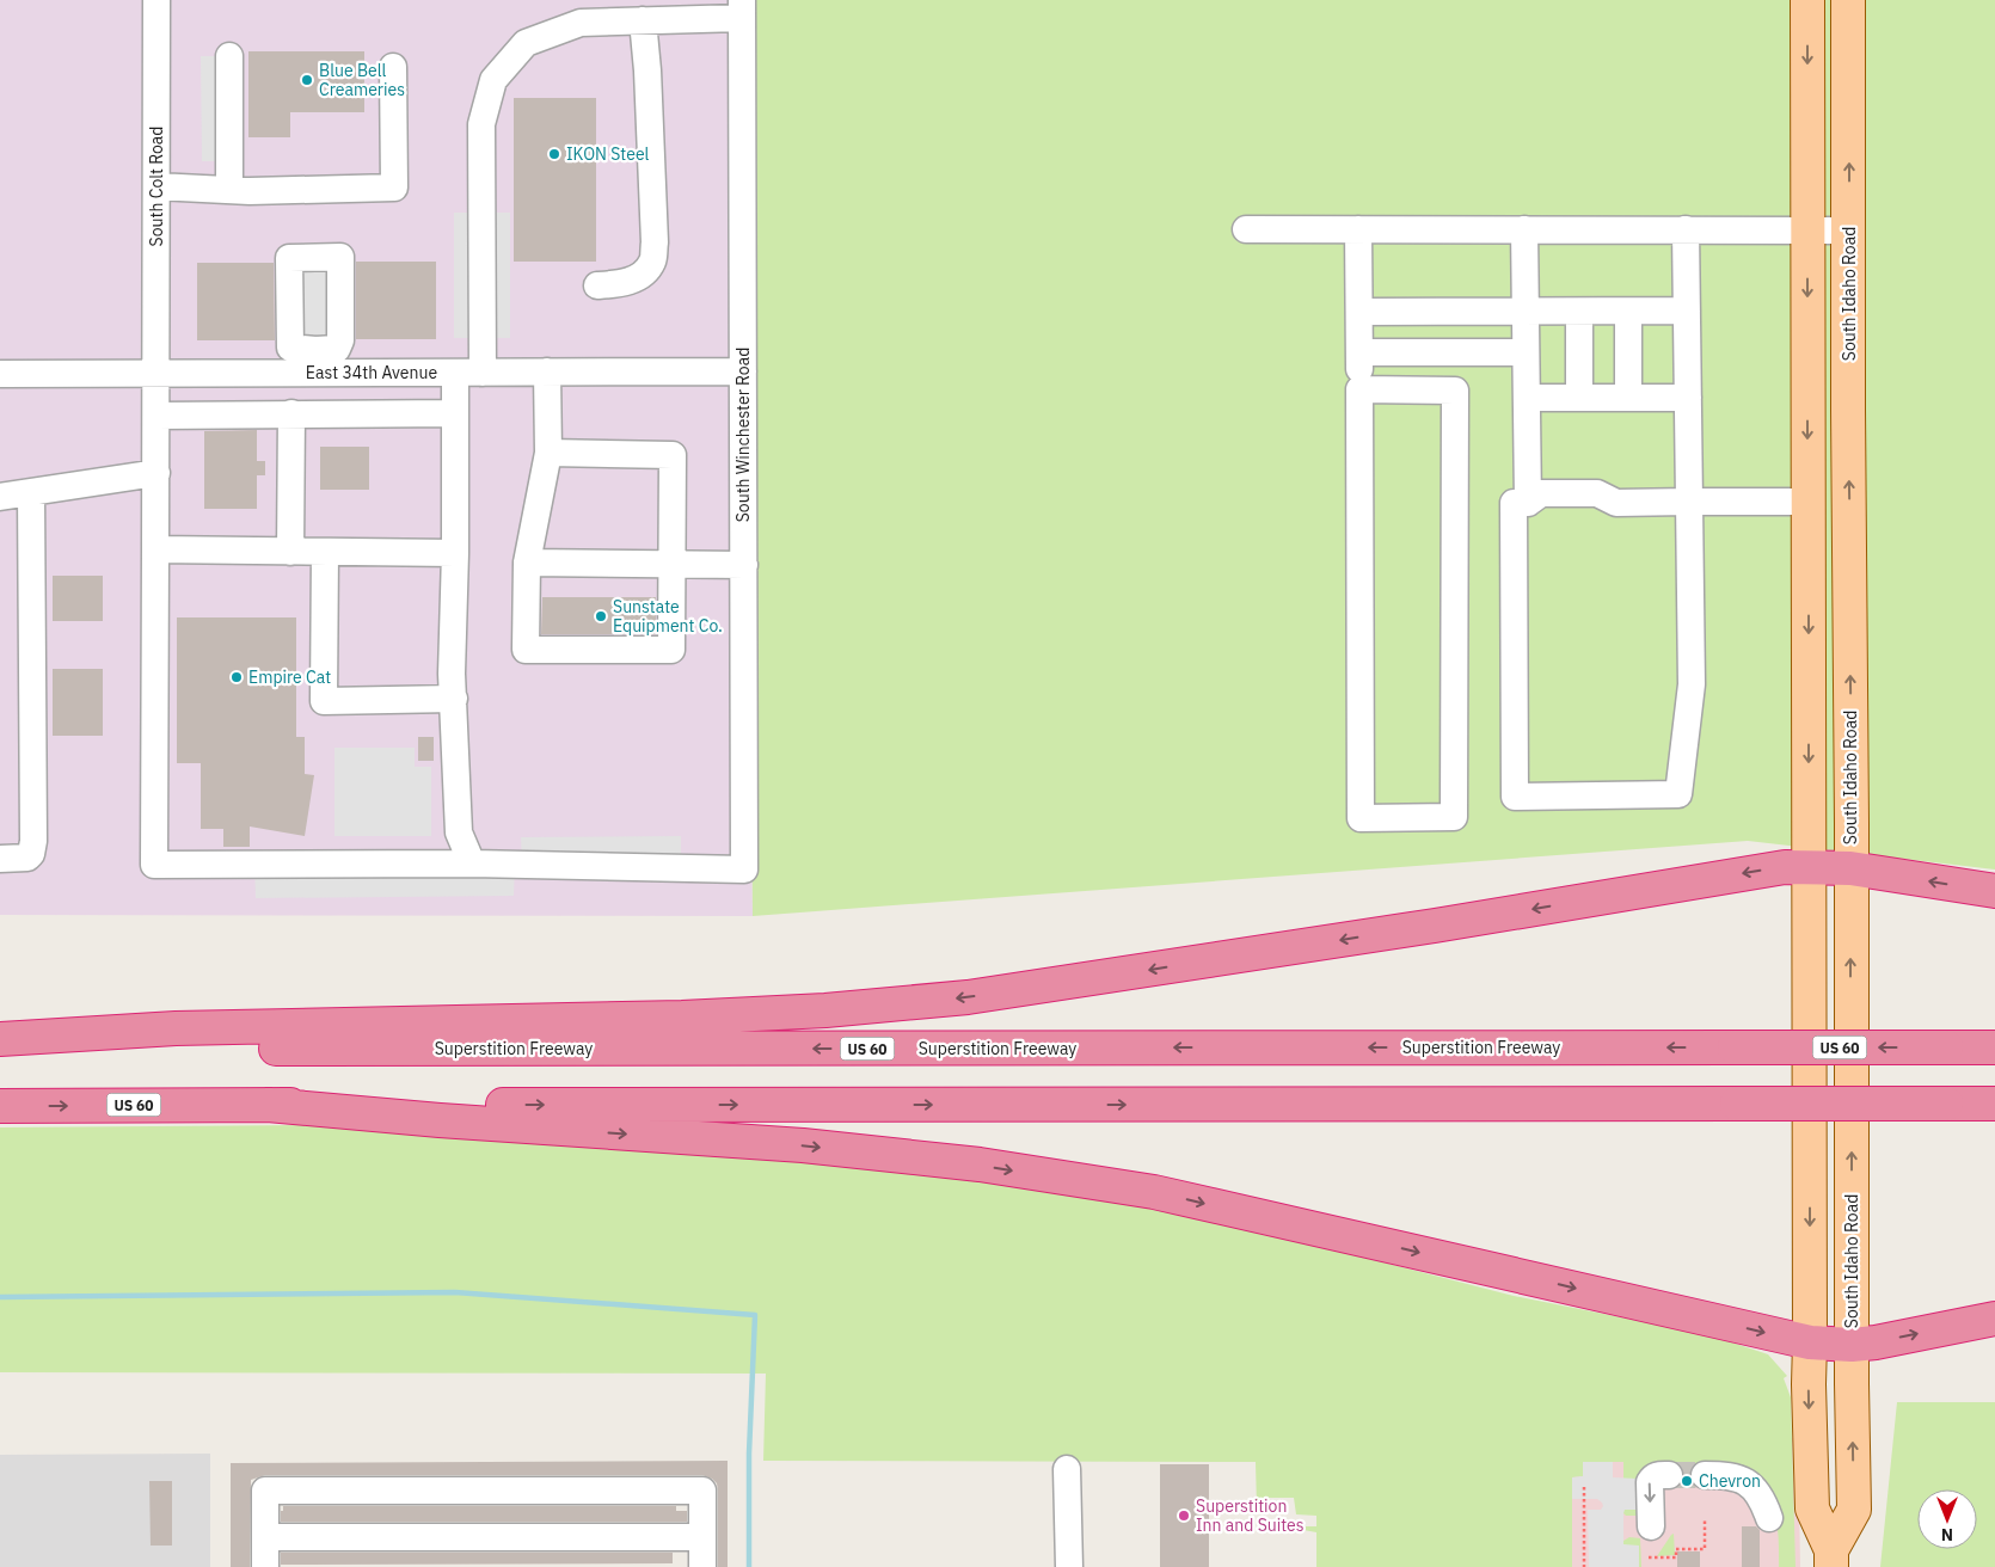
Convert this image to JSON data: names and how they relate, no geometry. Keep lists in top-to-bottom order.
{
  "streets": {
    "highway": ["Superstition Freeway", "US 60"],
    "main road": ["South Idaho Road"],
    "street": ["South Colt Road", "East 34th Avenue", "South Winchester Road"]
  },
  "crossings": [
    ["South Colt Road", "East 34th Avenue"],
    ["South Colt Road", "South Winchester Road"],
    ["East 34th Avenue", "South Winchester Road"]
  ],
  "places": [
    "Blue Bell Creameries",
    "IKON Steel",
    "Sunstate Equipment Co.",
    "Empire Cat",
    "Chevron",
    "Superstition Inn and Suites"
  ],
  "north": "bottom"
}
